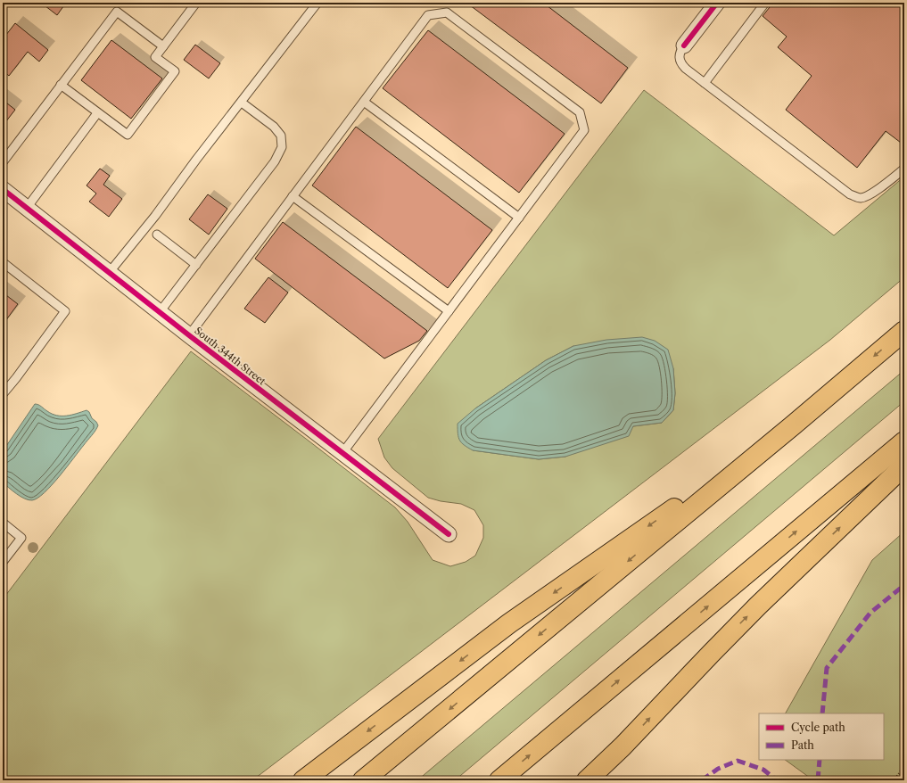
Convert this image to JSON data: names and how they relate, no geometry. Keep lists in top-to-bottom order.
{
  "streets": {
    "street": ["South 344th Street"]
  },
  "legend": ["Cycle path", "Path"]
}
